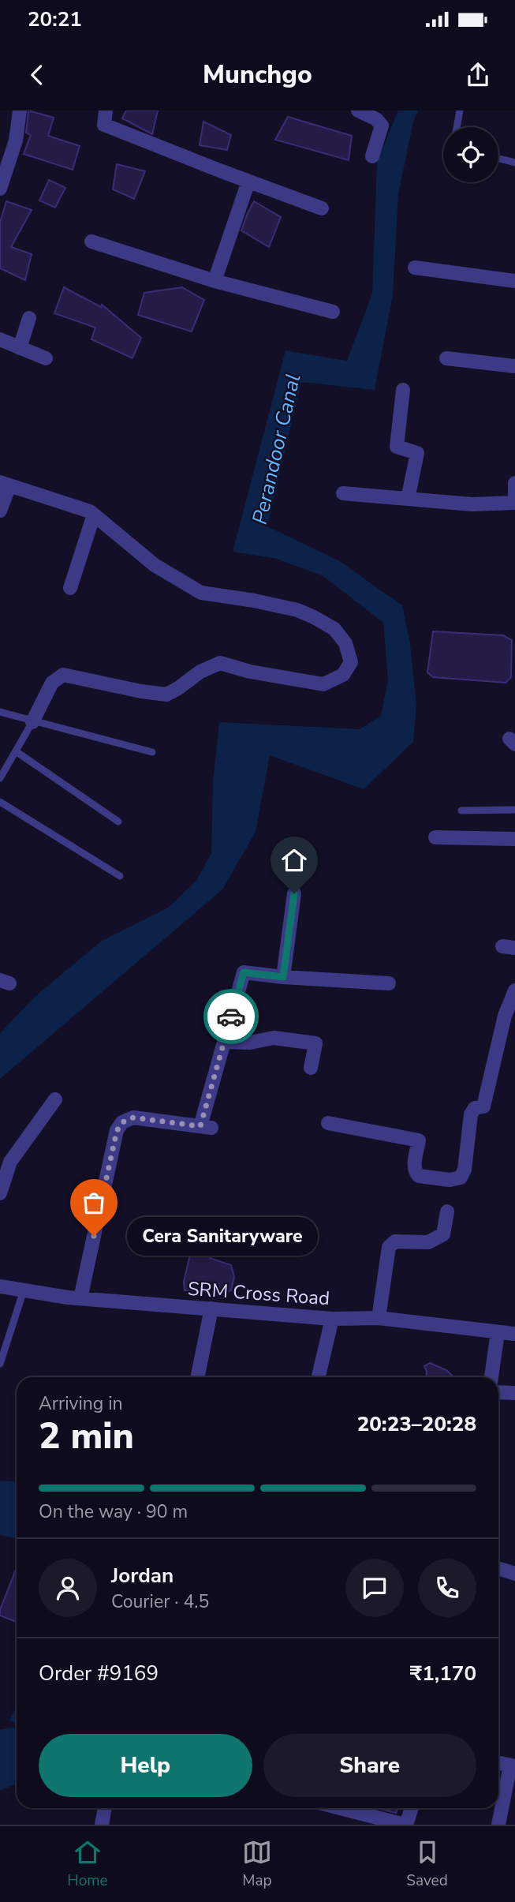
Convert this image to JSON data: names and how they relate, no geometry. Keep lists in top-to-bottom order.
{
  "streets": {
    "street": ["SRM Cross Road"]
  },
  "water": ["Perandoor Canal"],
  "places": ["Cera Sanitaryware"],
  "page": {
    "status": "20:21",
    "header": "Munchgo",
    "bubble": "Cera Sanitaryware",
    "heading": ["2 min", "Arriving in", "20:23–20:28"],
    "panel": [
      "Jordan",
      "Courier · 4.5",
      "Order #9169",
      "₹1,170"
    ],
    "bar": "On the way · 90 m",
    "buttons": ["Help", "Share"],
    "tabs": ["Home", "Map", "Saved"]
  }
}
